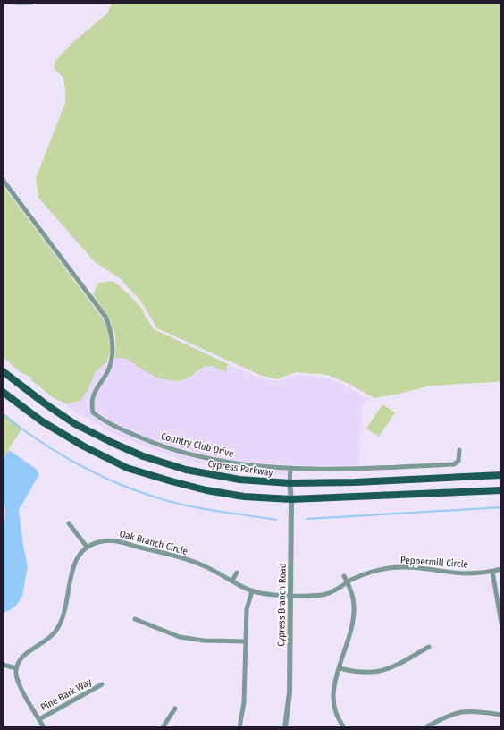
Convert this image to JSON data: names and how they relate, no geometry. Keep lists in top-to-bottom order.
{
  "streets": {
    "main road": ["Cypress Parkway"],
    "street": [
      "Country Club Drive",
      "Oak Branch Circle",
      "Peppermill Circle",
      "Cypress Branch Road",
      "Pine Bark Way"
    ]
  },
  "crossings": [
    ["Cypress Parkway", "Cypress Branch Road"],
    ["Oak Branch Circle", "Peppermill Circle"],
    ["Oak Branch Circle", "Cypress Branch Road"],
    ["Peppermill Circle", "Cypress Branch Road"]
  ]
}
